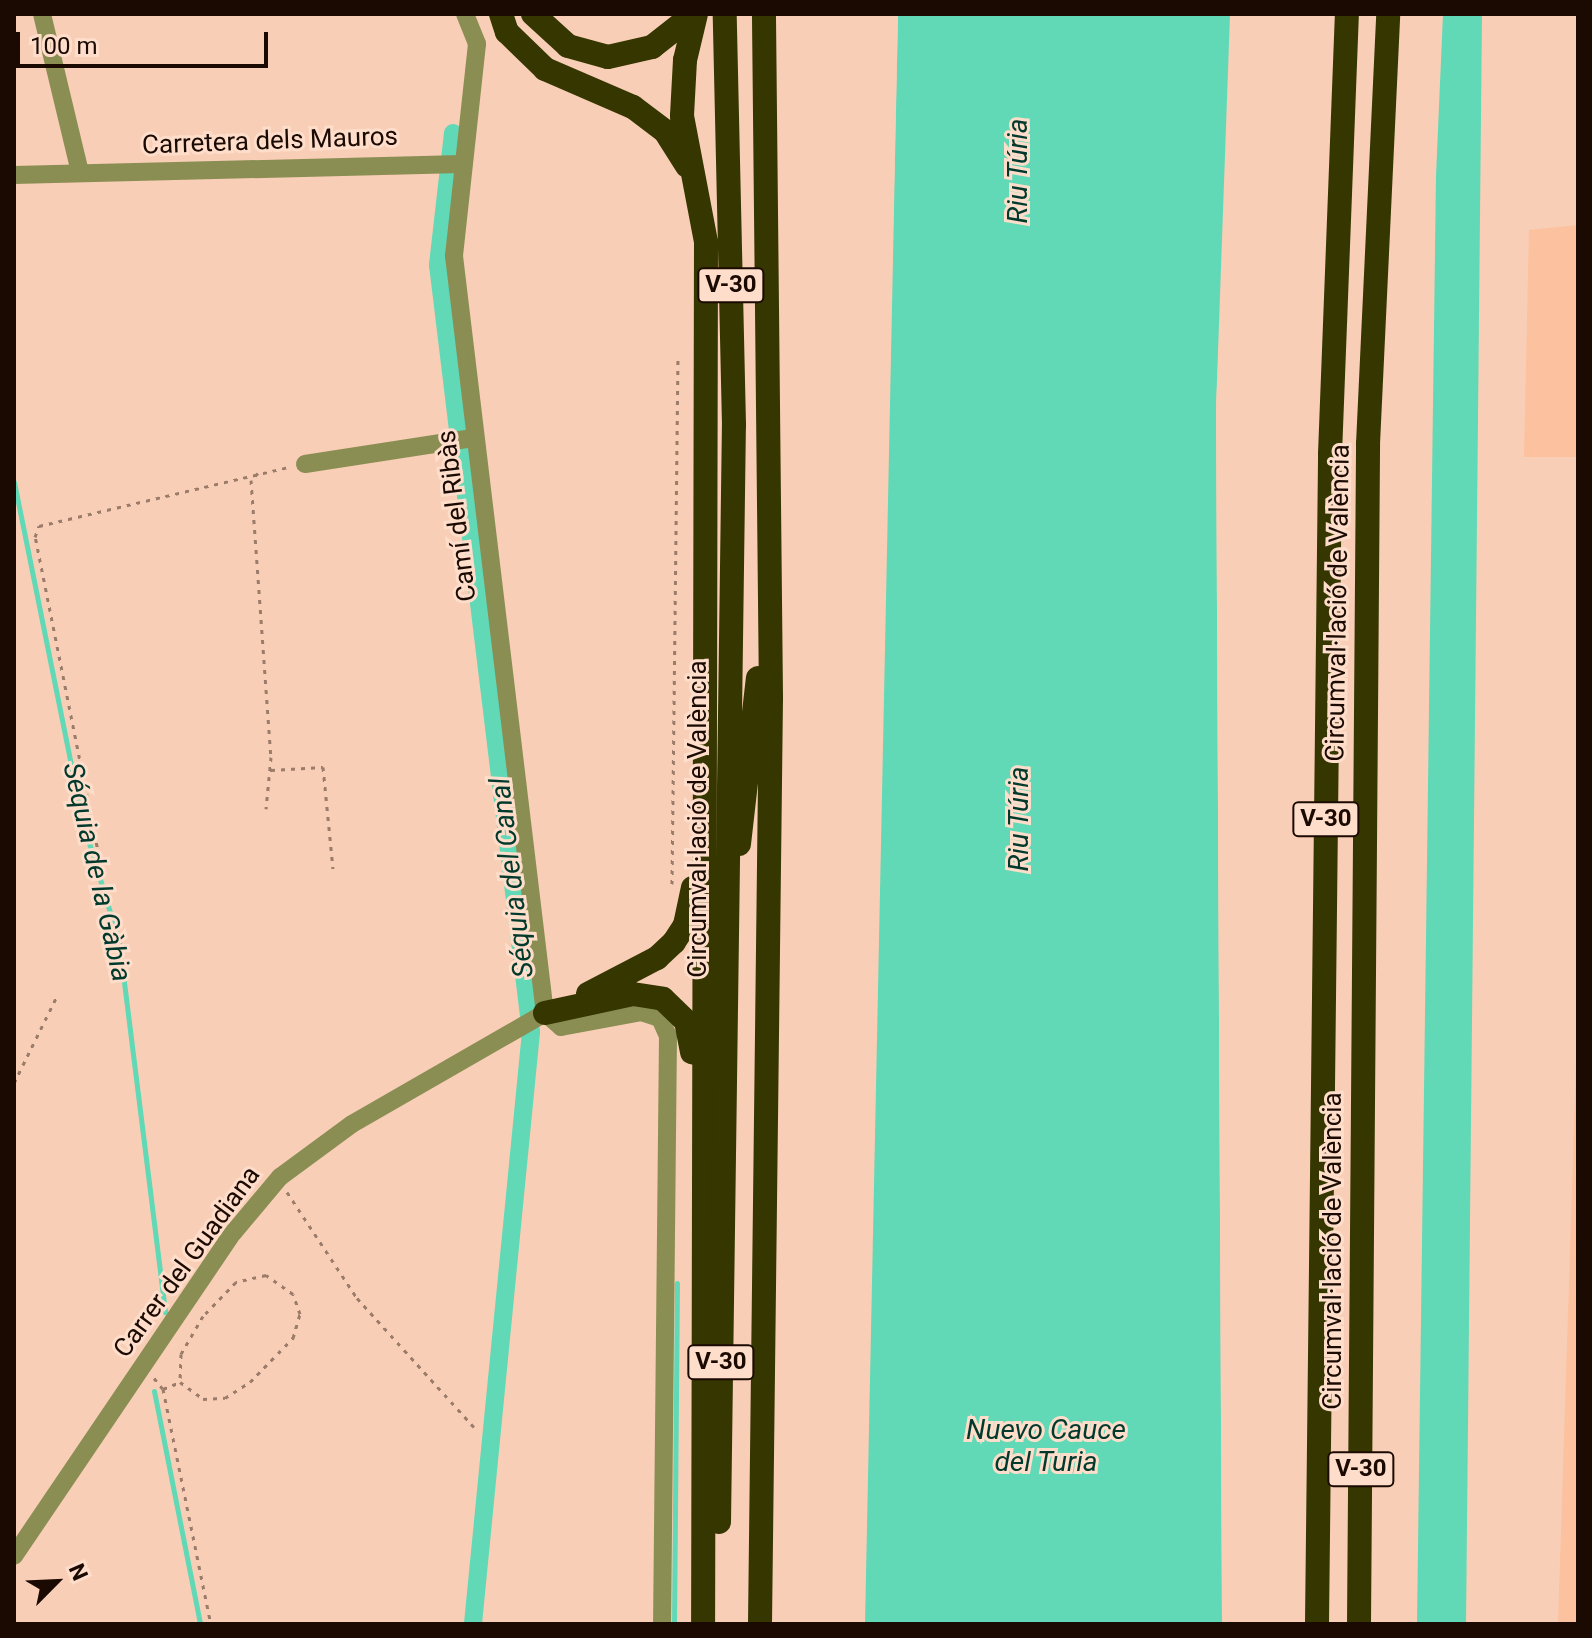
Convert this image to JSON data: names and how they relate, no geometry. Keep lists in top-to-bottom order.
{
  "streets": {
    "highway": ["V-30", "Circumval·lació de València"],
    "street": ["Carretera dels Mauros", "Camí del Ribàs", "Carrer del Guadiana"]
  },
  "crossings": [
    ["Carretera dels Mauros", "Camí del Ribàs"],
    ["Camí del Ribàs", "Carrer del Guadiana"]
  ],
  "water": [
    "Riu Túria",
    "Séquia de la Gàbia",
    "Séquia del Canal",
    "Nuevo Cauce del Turia"
  ],
  "scale_bar": "100 m",
  "north": "top right"
}
